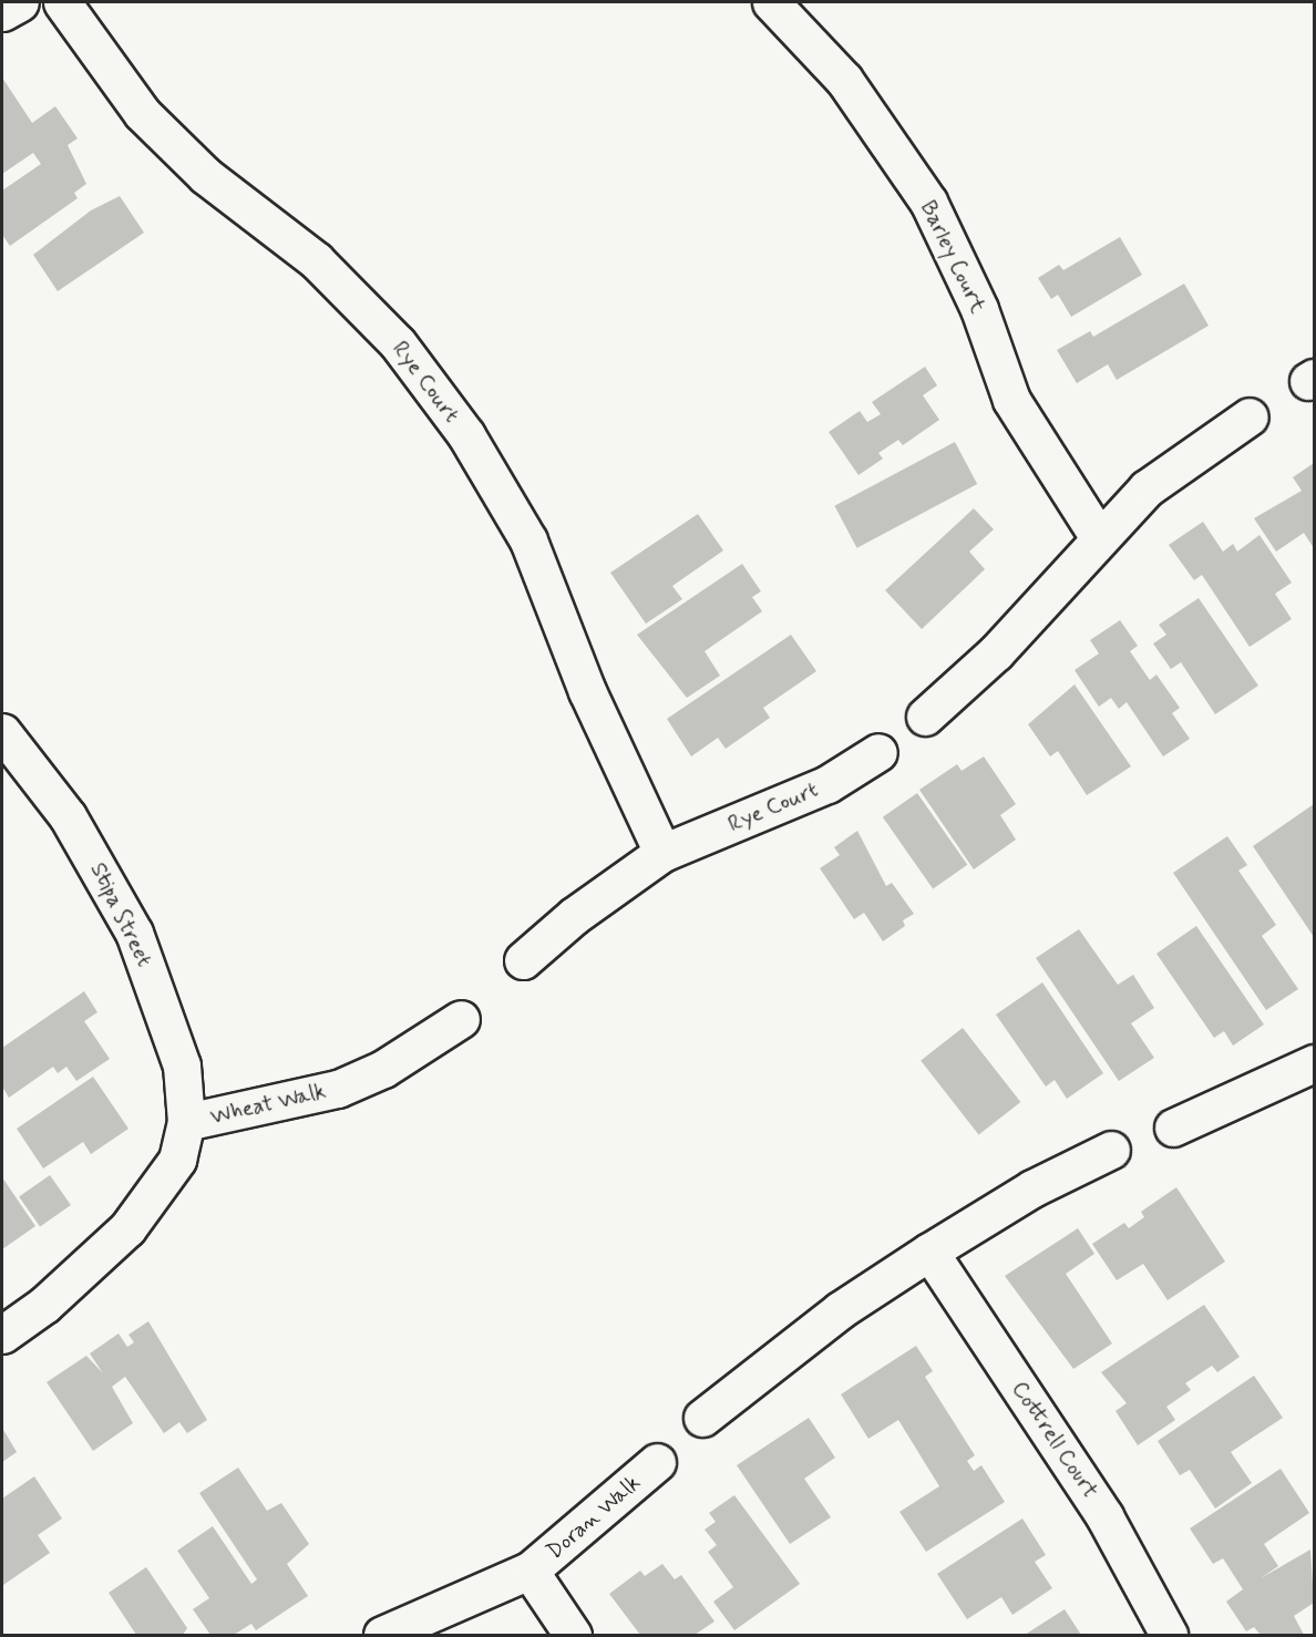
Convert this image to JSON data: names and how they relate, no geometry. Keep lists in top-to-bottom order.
{
  "streets": {
    "street": [
      "Barley Court",
      "Rye Court",
      "Stipa Street",
      "Wheat Walk",
      "Cottrell Court",
      "Doran Walk"
    ]
  },
  "crossings": [
    ["Stipa Street", "Wheat Walk"]
  ]
}
